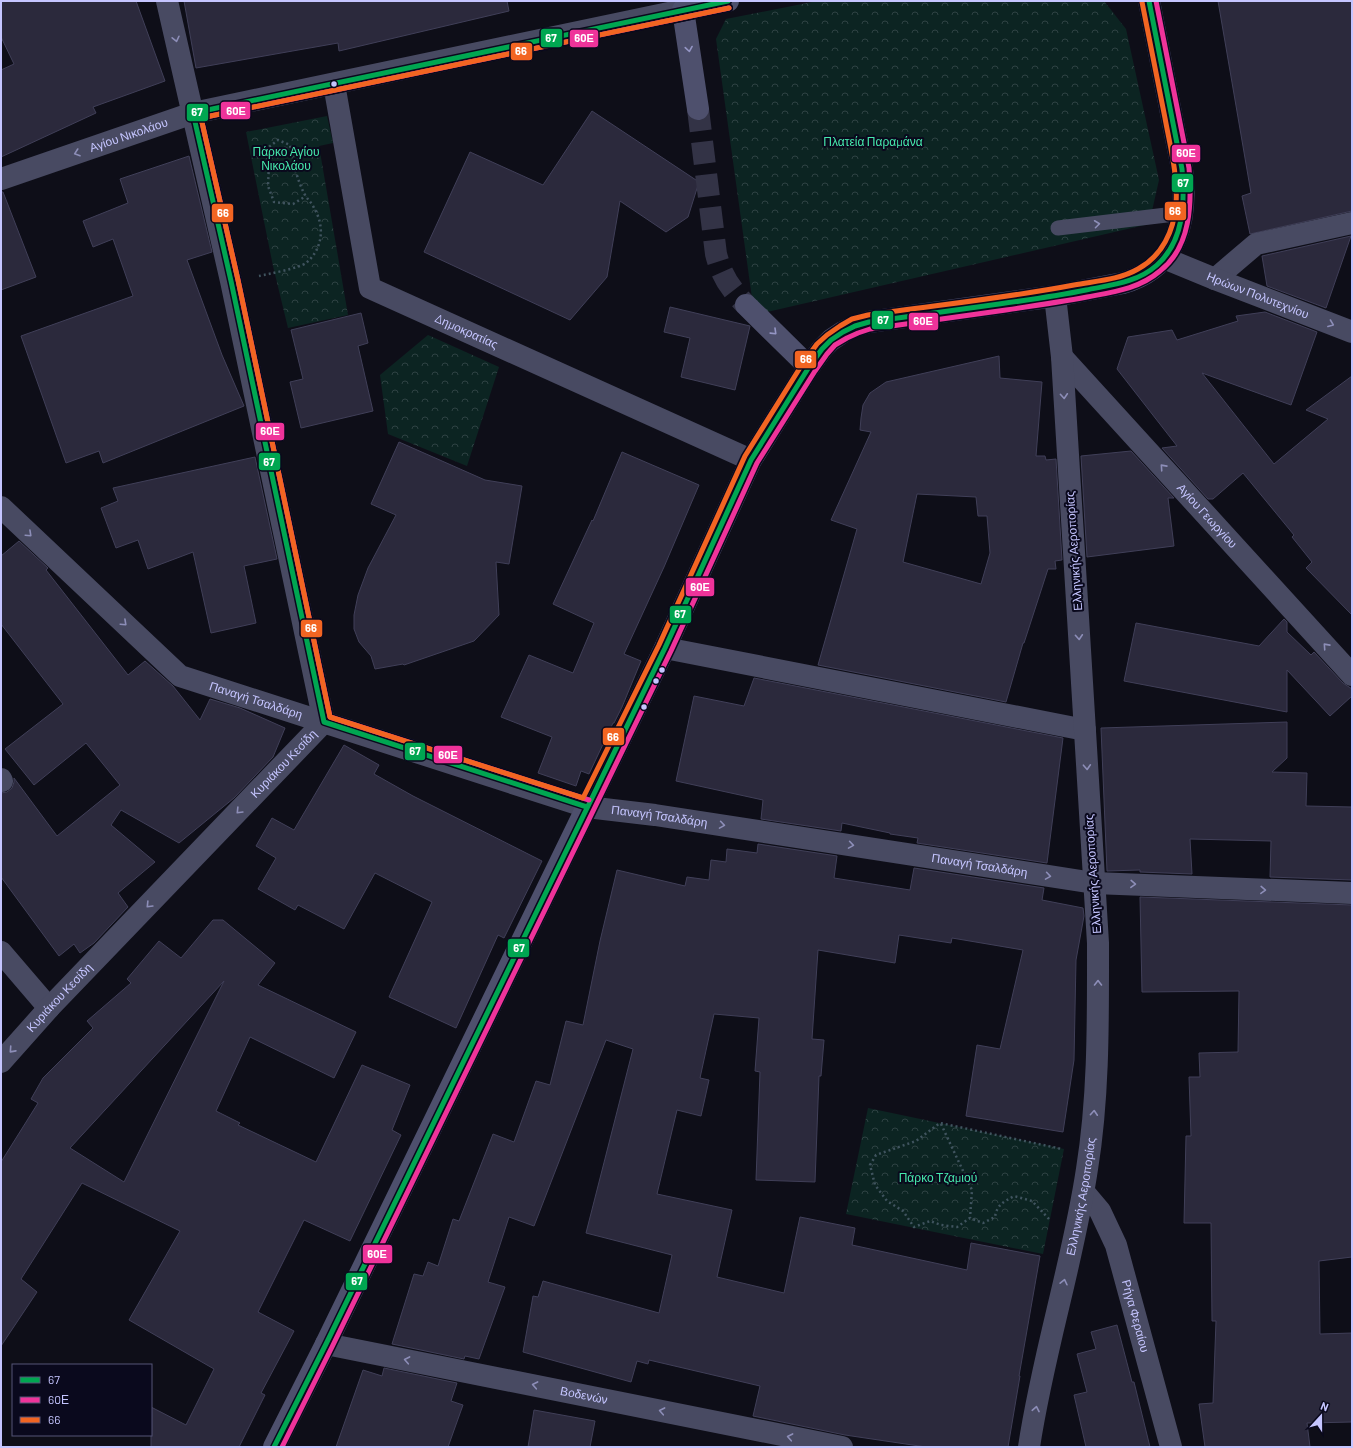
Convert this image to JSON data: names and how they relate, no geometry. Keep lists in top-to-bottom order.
{
  "streets": {
    "main road": ["Αγίου Νικολάου"],
    "street": [
      "Ηρώων Πολυτεχνίου",
      "Δημοκρατίας",
      "Αγίου Γεωργίου",
      "Ελληνικής Αεροπορίας",
      "Παναγή Τσαλδάρη",
      "Κυριάκου Κεσίδη",
      "Ρήγα Φεραίου",
      "Βοδενών"
    ]
  },
  "crossings": [
    ["Αγίου Νικολάου", "Δημοκρατίας"],
    ["Αγίου Νικολάου", "Κυριάκου Κεσίδη"],
    ["Αγίου Γεωργίου", "Ελληνικής Αεροπορίας"],
    ["Ελληνικής Αεροπορίας", "Παναγή Τσαλδάρη"],
    ["Ελληνικής Αεροπορίας", "Ρήγα Φεραίου"],
    ["Παναγή Τσαλδάρη", "Κυριάκου Κεσίδη"]
  ],
  "one_way": [
    "Ηρώων Πολυτεχνίου",
    "Αγίου Γεωργίου",
    "Κυριάκου Κεσίδη",
    "Βοδενών"
  ],
  "parks": ["Πλατεία Παραμάνα", "Πάρκο Αγίου Νικολάου", "Πάρκο Τζαμιού"],
  "lines": ["transit line 67", "transit line 60Ε", "transit line 66"],
  "legend": ["67", "60Ε", "66"],
  "north": "top"
}
